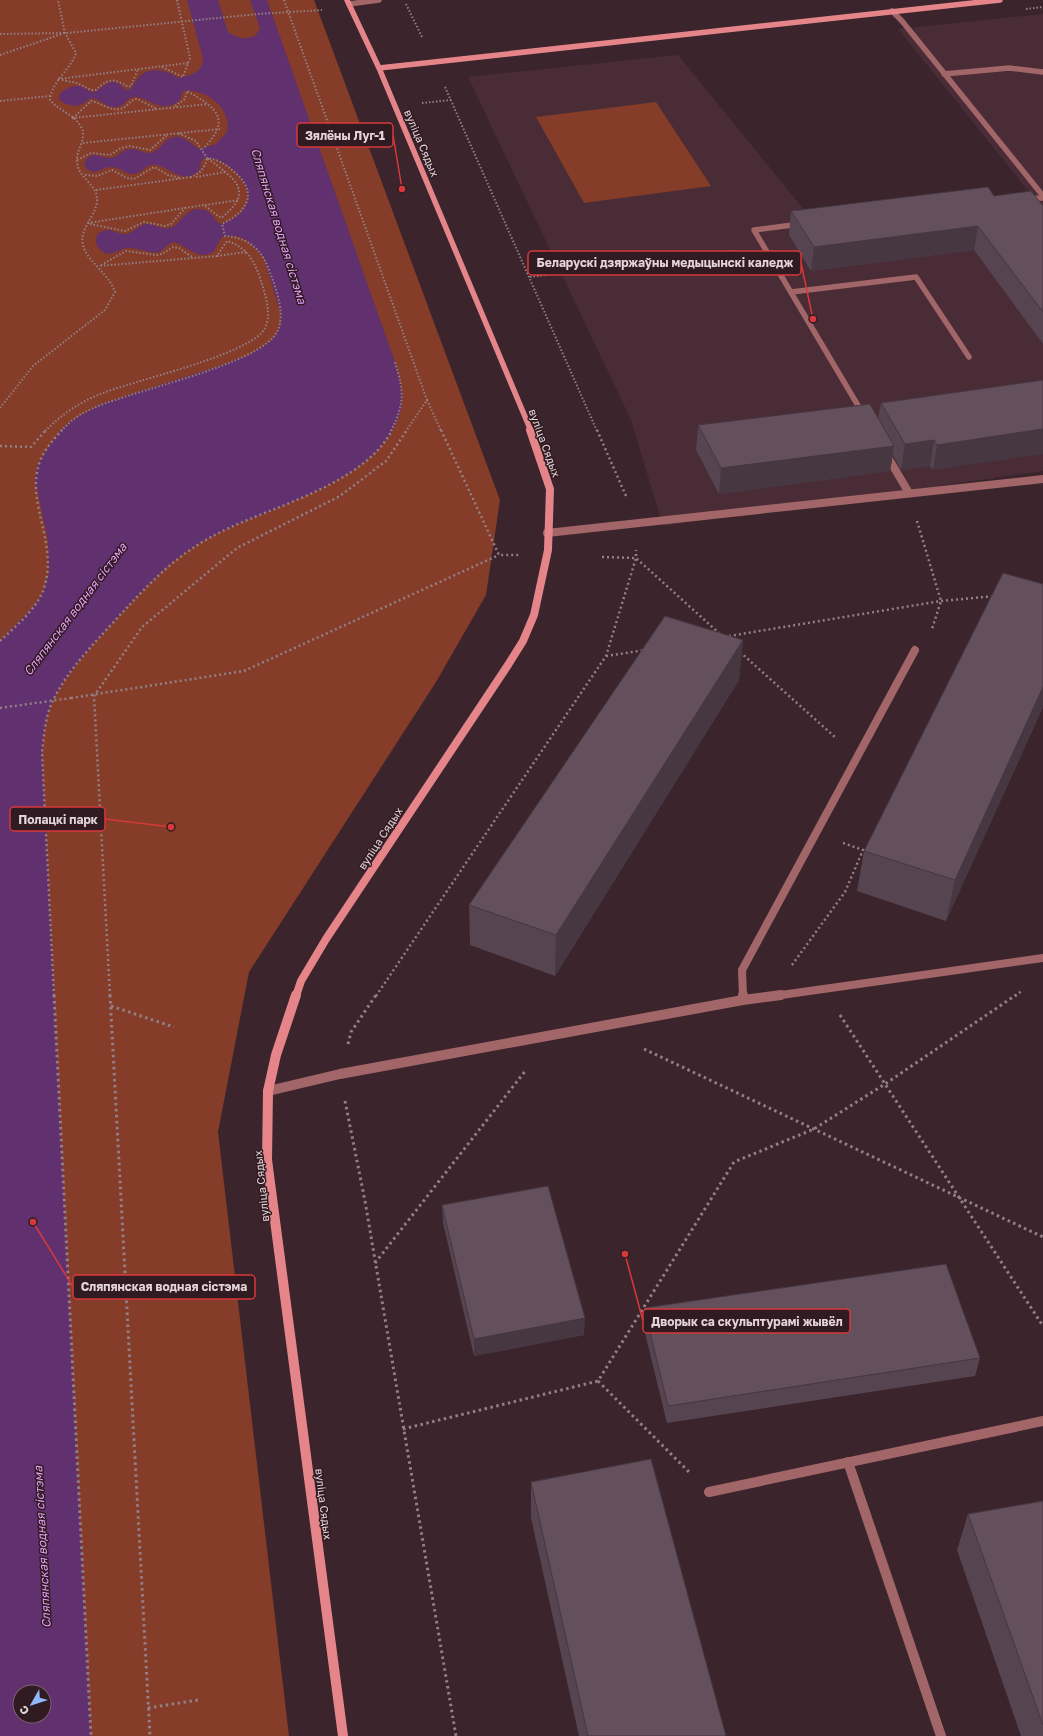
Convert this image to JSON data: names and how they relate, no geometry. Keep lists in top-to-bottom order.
{
  "streets": {
    "street": ["вуліца Сядых"]
  },
  "water": ["Сляпянская водная сістэма"],
  "places": [
    "Зялёны Луг-1",
    "Беларускі дзяржаўны медыцынскі каледж",
    "Полацкі парк",
    "Сляпянская водная сістэма",
    "Дворык са скульптурамі жывёл"
  ],
  "north": "bottom left"
}
